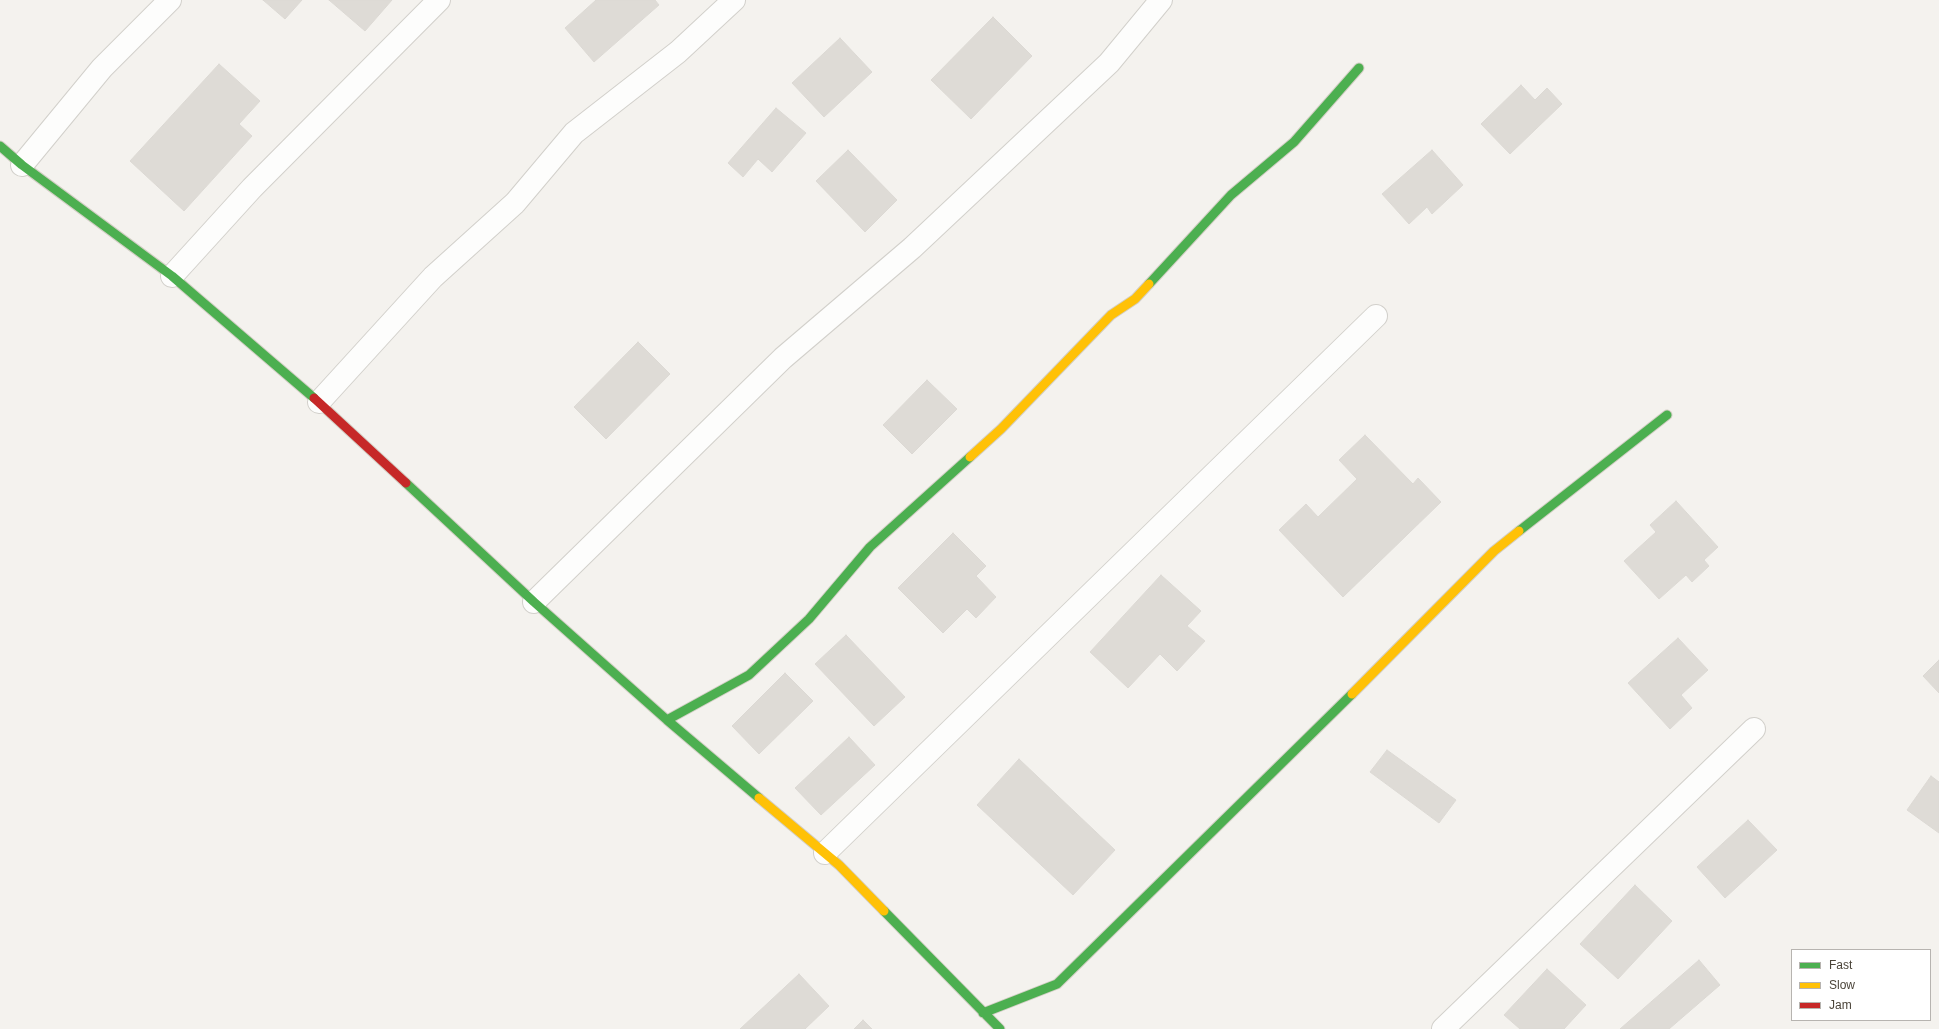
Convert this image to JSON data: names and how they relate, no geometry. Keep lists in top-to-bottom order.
{
  "legend": ["Fast", "Slow", "Jam"]
}
